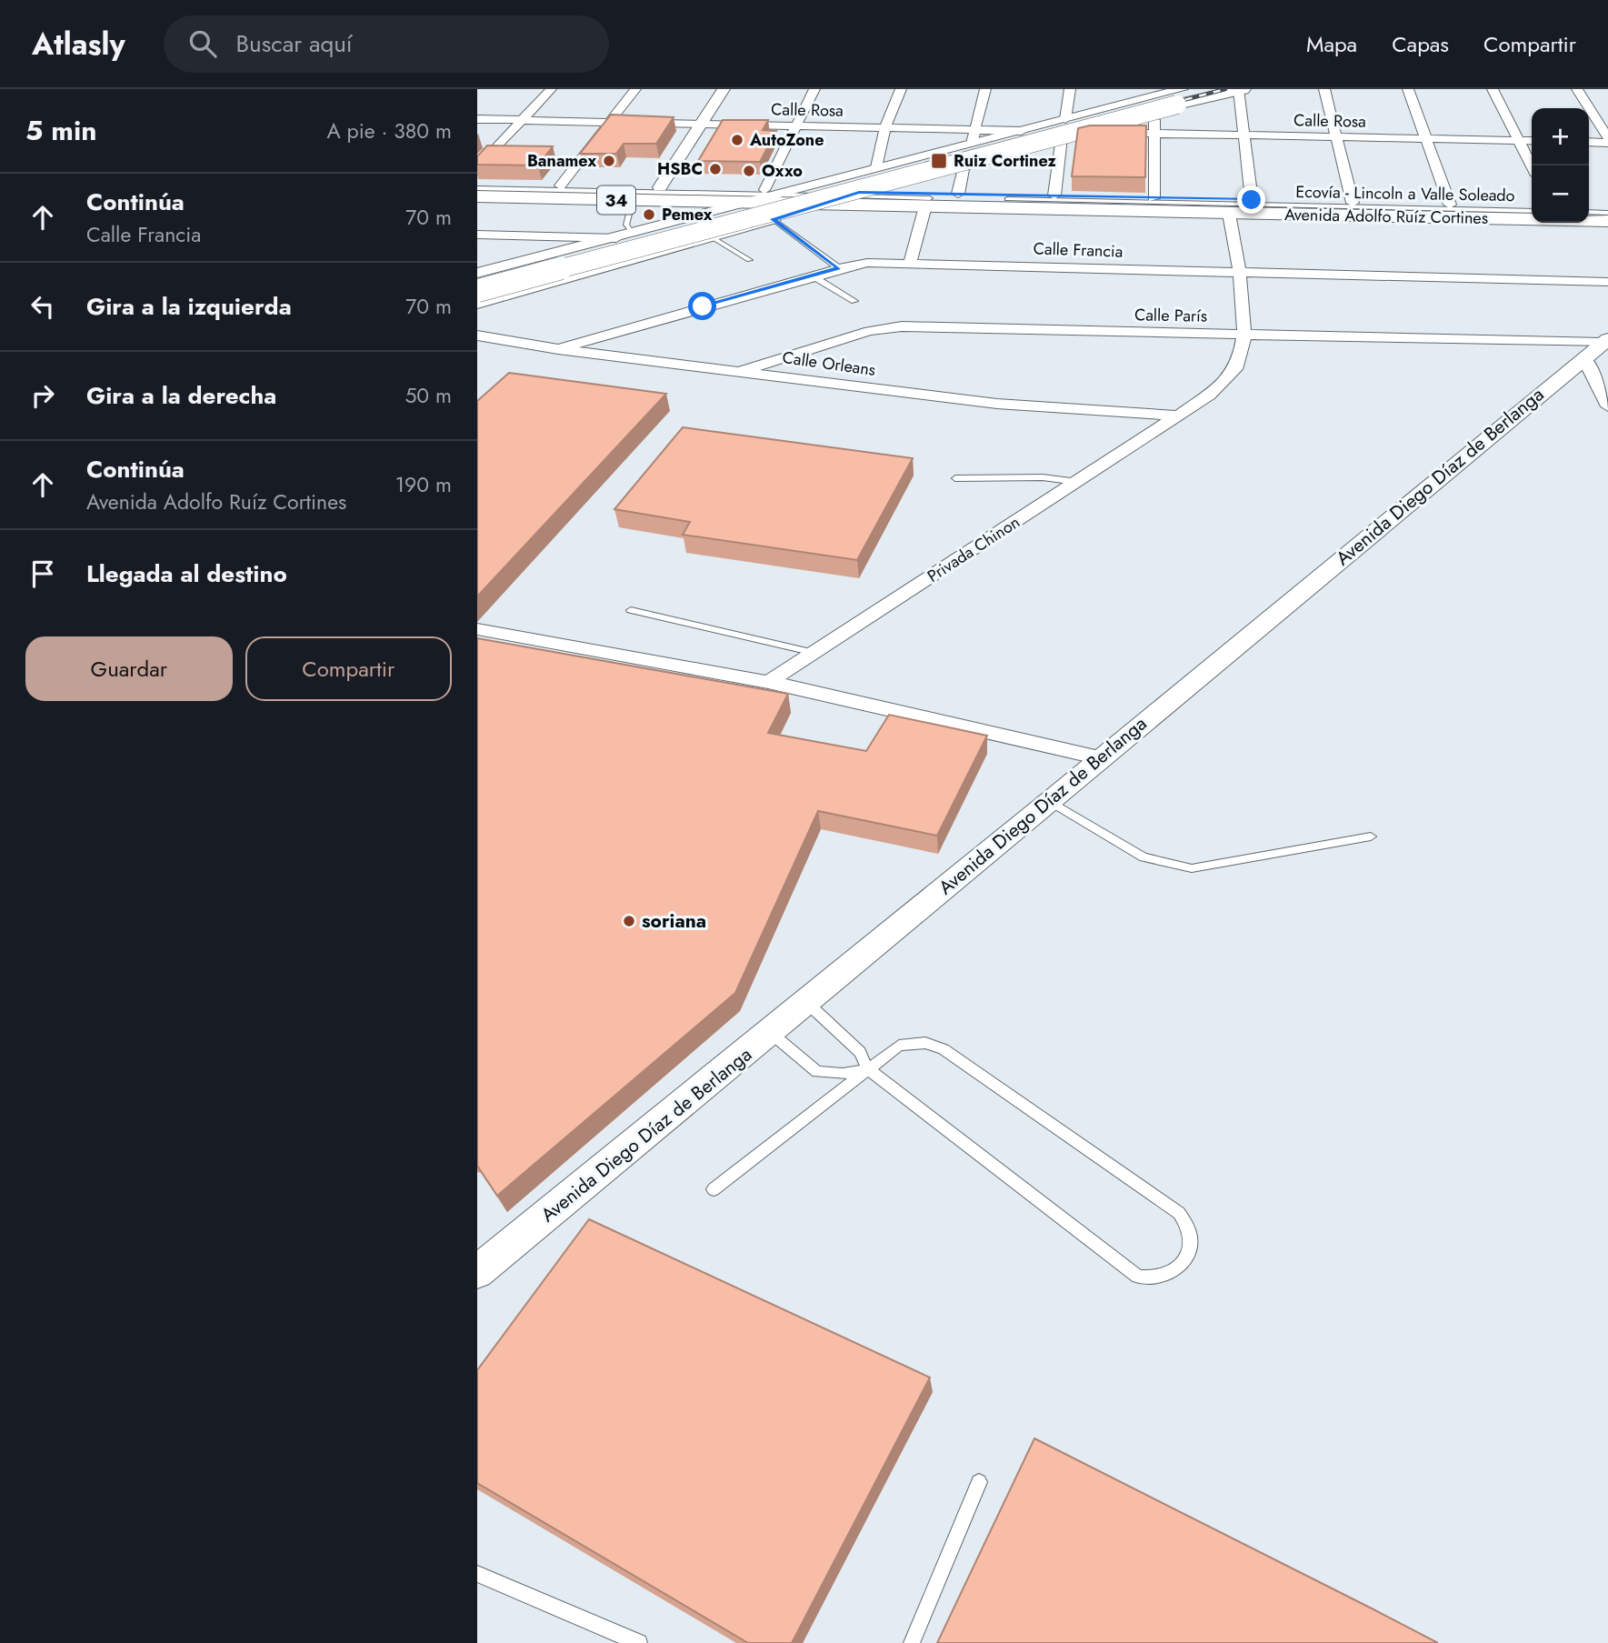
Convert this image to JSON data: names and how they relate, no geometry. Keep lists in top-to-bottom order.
{
  "streets": {
    "main road": ["34", "Avenida Adolfo Ruíz Cortines"],
    "street": [
      "Calle Rosa",
      "Calle Francia",
      "Calle París",
      "Calle Orleans",
      "Avenida Diego Díaz de Berlanga",
      "Privada Chinon"
    ],
    "lane": ["Ecovía - Lincoln a Valle Soleado"]
  },
  "crossings": [
    ["Avenida Adolfo Ruíz Cortines", "Privada Chinon"],
    ["Calle Francia", "Calle Orleans"],
    ["Calle Francia", "Privada Chinon"],
    ["Calle París", "Calle Orleans"],
    ["Calle París", "Avenida Diego Díaz de Berlanga"],
    ["Calle París", "Privada Chinon"],
    ["Calle Orleans", "Privada Chinon"]
  ],
  "places": {
    "other": [
      "AutoZone",
      "Banamex",
      "HSBC",
      "Oxxo",
      "Pemex",
      "soriana"
    ],
    "transit": ["Ruiz Cortinez"]
  },
  "page": {
    "header": "Atlasly",
    "search": "Buscar aquí",
    "nav": ["Mapa", "Capas", "Compartir"],
    "heading": ["5 min", "A pie · 380 m"],
    "map_buttons": ["+", "−"],
    "list": [
      ["Continúa", "Calle Francia", "70 m"],
      ["Gira a la izquierda", "70 m"],
      ["Gira a la derecha", "50 m"],
      ["Continúa", "Avenida Adolfo Ruíz Cortines", "190 m"],
      "Llegada al destino"
    ],
    "buttons": ["Guardar", "Compartir"]
  }
}
